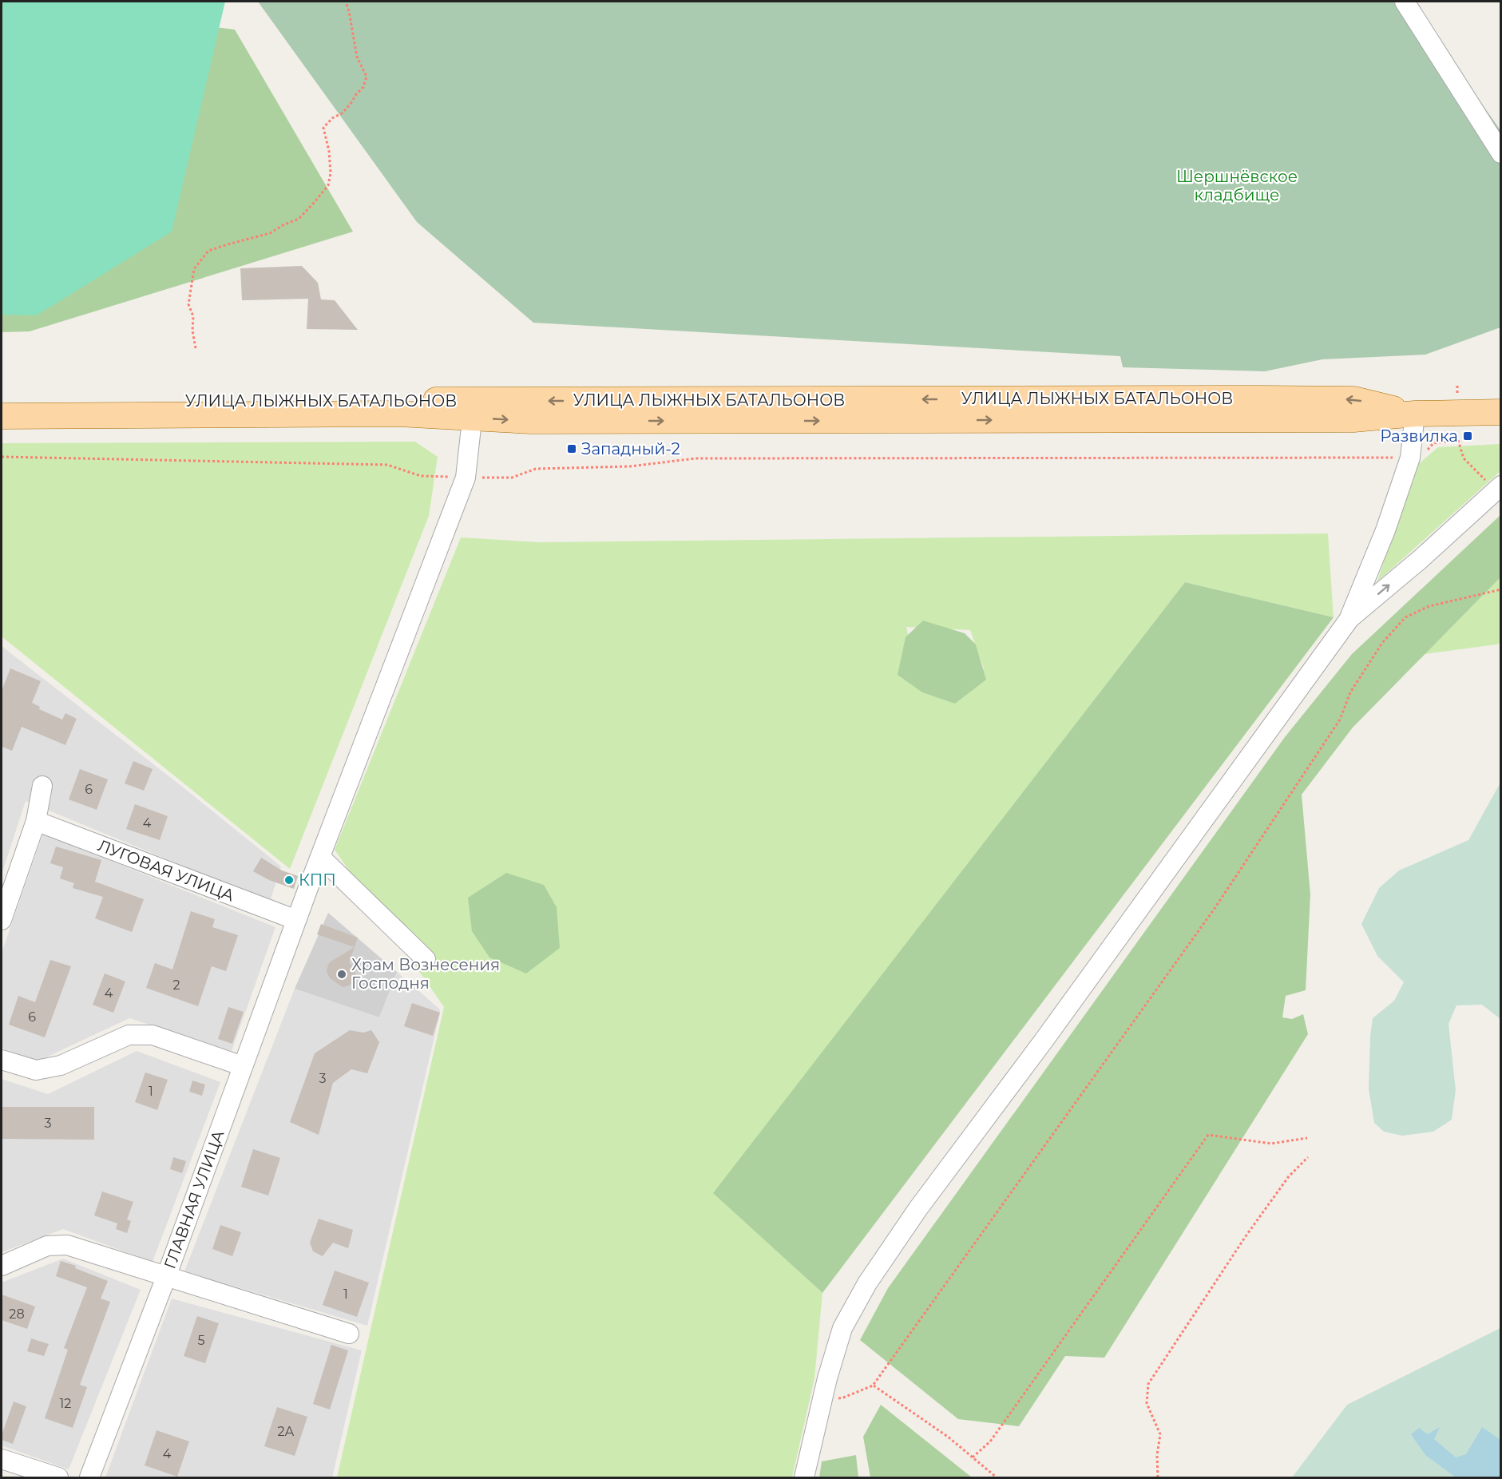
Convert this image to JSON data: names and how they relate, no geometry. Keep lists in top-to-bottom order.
{
  "streets": {
    "main road": ["УЛИЦА ЛЫЖНЫХ БАТАЛЬОНОВ"],
    "street": ["ЛУГОВАЯ УЛИЦА", "ГЛАВНАЯ УЛИЦА"]
  },
  "crossings": [
    ["УЛИЦА ЛЫЖНЫХ БАТАЛЬОНОВ", "ГЛАВНАЯ УЛИЦА"],
    ["ЛУГОВАЯ УЛИЦА", "ГЛАВНАЯ УЛИЦА"]
  ],
  "parks": ["Шершнёвское кладбище"],
  "places": {
    "transit": ["Развилка", "Западный-2"],
    "other": ["КПП", "Храм Вознесения Господня"]
  },
  "house_numbers": [
    "6",
    "4",
    "2",
    "4",
    "6",
    "3",
    "1",
    "3",
    "1",
    "28",
    "5",
    "12",
    "2А",
    "4"
  ]
}
